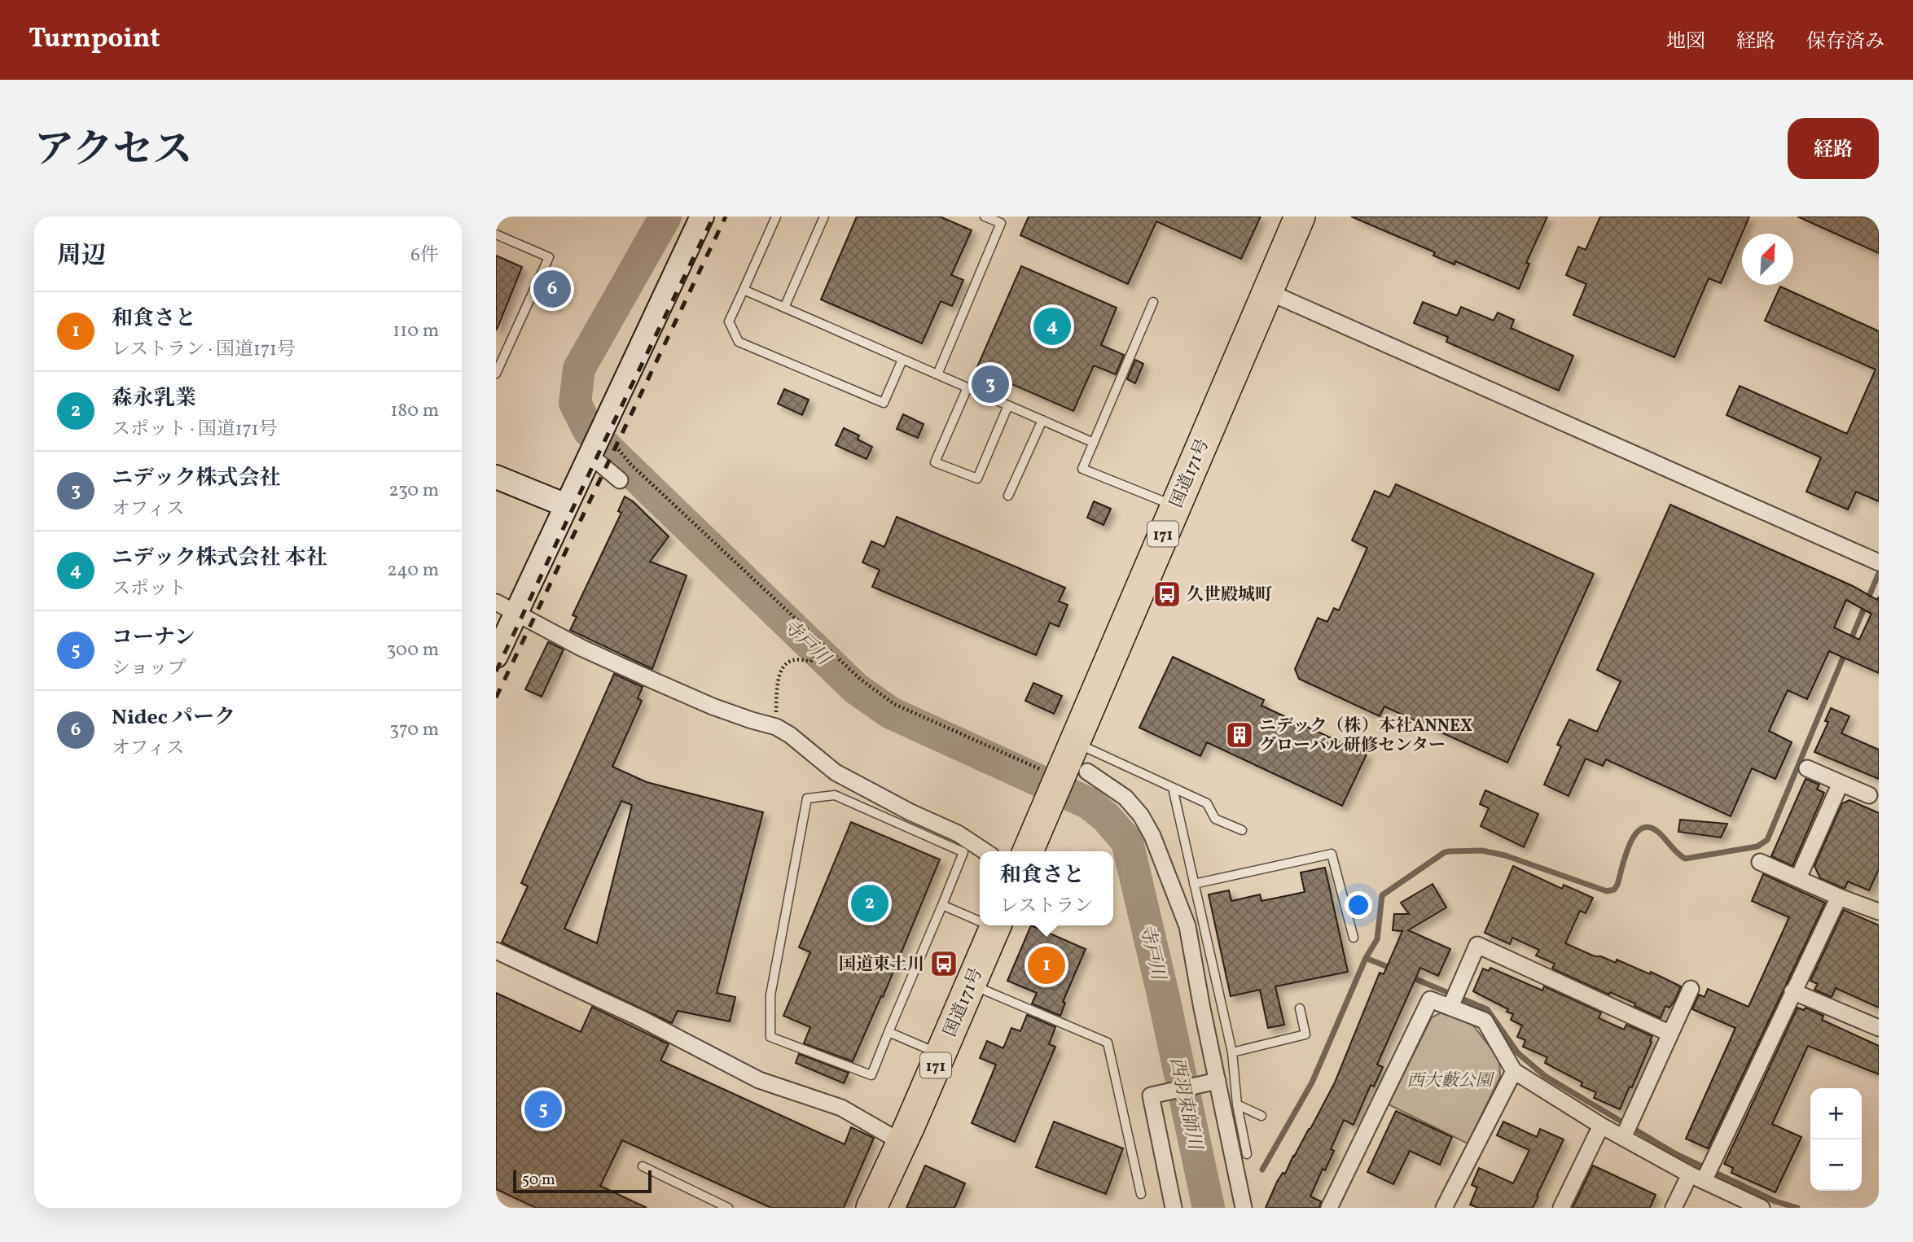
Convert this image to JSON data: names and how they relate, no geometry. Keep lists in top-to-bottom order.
{
  "streets": {
    "highway": ["国道171号", "171"]
  },
  "water": ["寺戸川", "西羽束師川"],
  "parks": ["西大藪公園"],
  "places": {
    "bus stop": ["久世殿城町", "国道東土川"],
    "building": ["ニデック（株）本社ANNEX グローバル研修センター"]
  },
  "scale_bar": "50 m",
  "north": "top right",
  "page": {
    "header": "Turnpoint",
    "nav": ["地図", "経路", "保存済み"],
    "title": "アクセス",
    "buttons": "経路",
    "heading": ["周辺", "6件"],
    "pins": [
      "6",
      "4",
      "3",
      "2",
      "1",
      "5"
    ],
    "list": [
      {
        "mark": "1",
        "name": "和食さと",
        "note": "レストラン · 国道171号",
        "value": "110 m"
      },
      {
        "mark": "2",
        "name": "森永乳業",
        "note": "スポット · 国道171号",
        "value": "180 m"
      },
      {
        "mark": "3",
        "name": "ニデック株式会社",
        "note": "オフィス",
        "value": "230 m"
      },
      {
        "mark": "4",
        "name": "ニデック株式会社 本社",
        "note": "スポット",
        "value": "240 m"
      },
      {
        "mark": "5",
        "name": "コーナン",
        "note": "ショップ",
        "value": "300 m"
      },
      {
        "mark": "6",
        "name": "Nidec パーク",
        "note": "オフィス",
        "value": "370 m"
      }
    ],
    "popup": ["和食さと", "レストラン"],
    "map_buttons": ["+", "−"],
    "scale": "50 m"
  }
}
